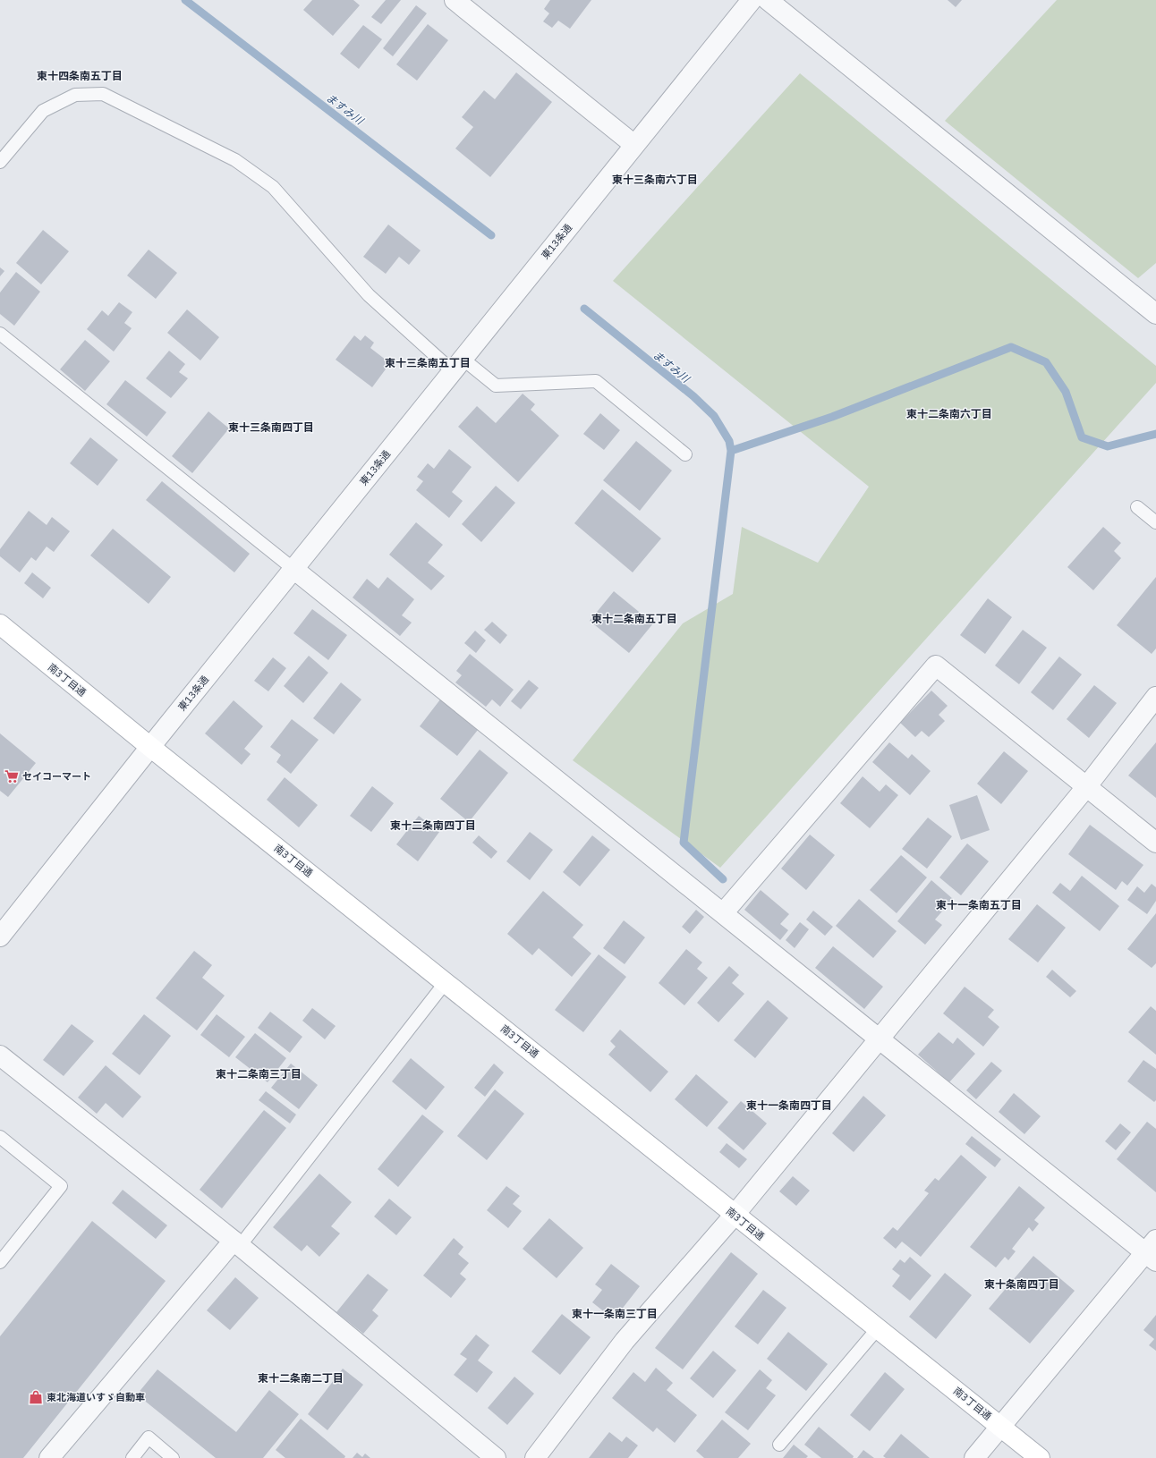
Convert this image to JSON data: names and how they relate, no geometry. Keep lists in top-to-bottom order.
{
  "streets": {
    "street": ["東13条通", "南3丁目通"]
  },
  "crossings": [
    ["東13条通", "南3丁目通"]
  ],
  "districts": [
    "東十四条南五丁目",
    "東十三条南六丁目",
    "東十三条南五丁目",
    "東十二条南六丁目",
    "東十三条南四丁目",
    "東十二条南五丁目",
    "東十二条南四丁目",
    "東十一条南五丁目",
    "東十二条南三丁目",
    "東十一条南四丁目",
    "東十条南四丁目",
    "東十一条南三丁目",
    "東十二条南二丁目"
  ],
  "water": ["ますみ川"],
  "places": {
    "supermarket": ["セイコーマート"],
    "shop": ["東北海道いすゞ自動車"]
  }
}
